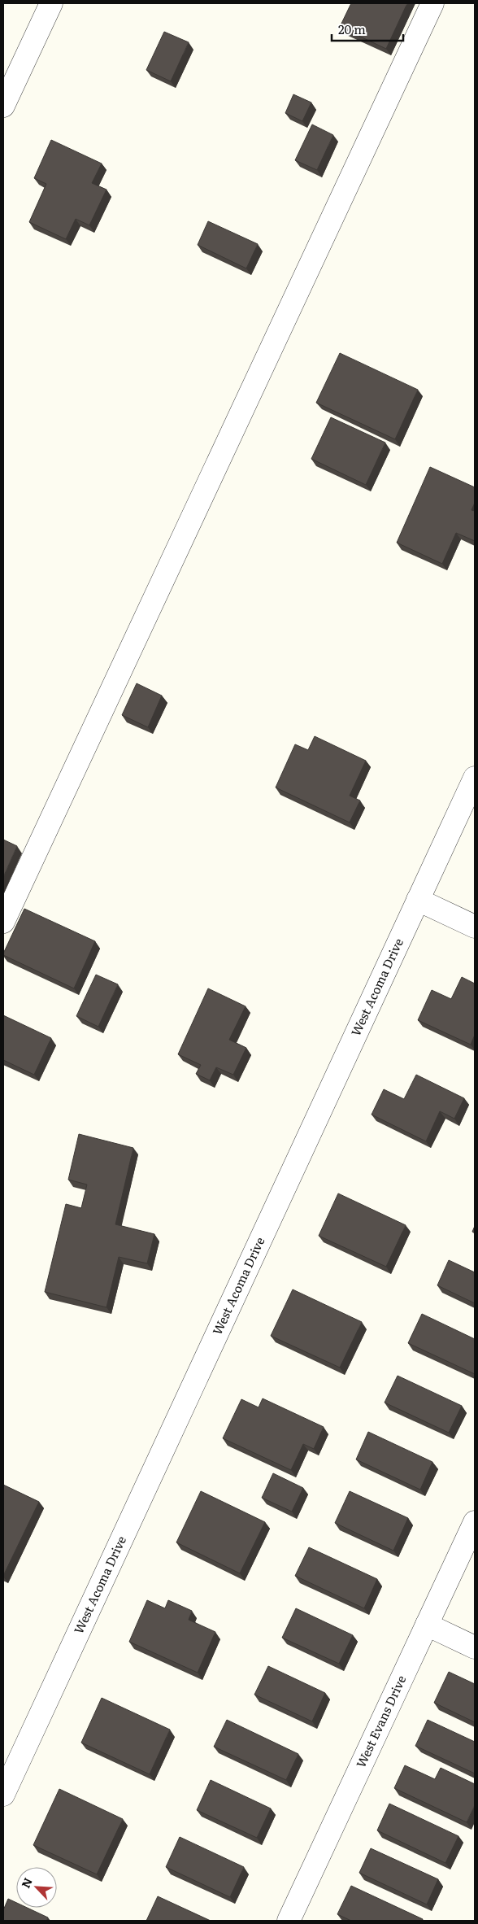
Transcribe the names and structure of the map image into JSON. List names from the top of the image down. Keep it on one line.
{"streets":{"street":["West Acoma Drive","West Evans Drive"]},"scale_bar":"20 m","north":"top left"}
